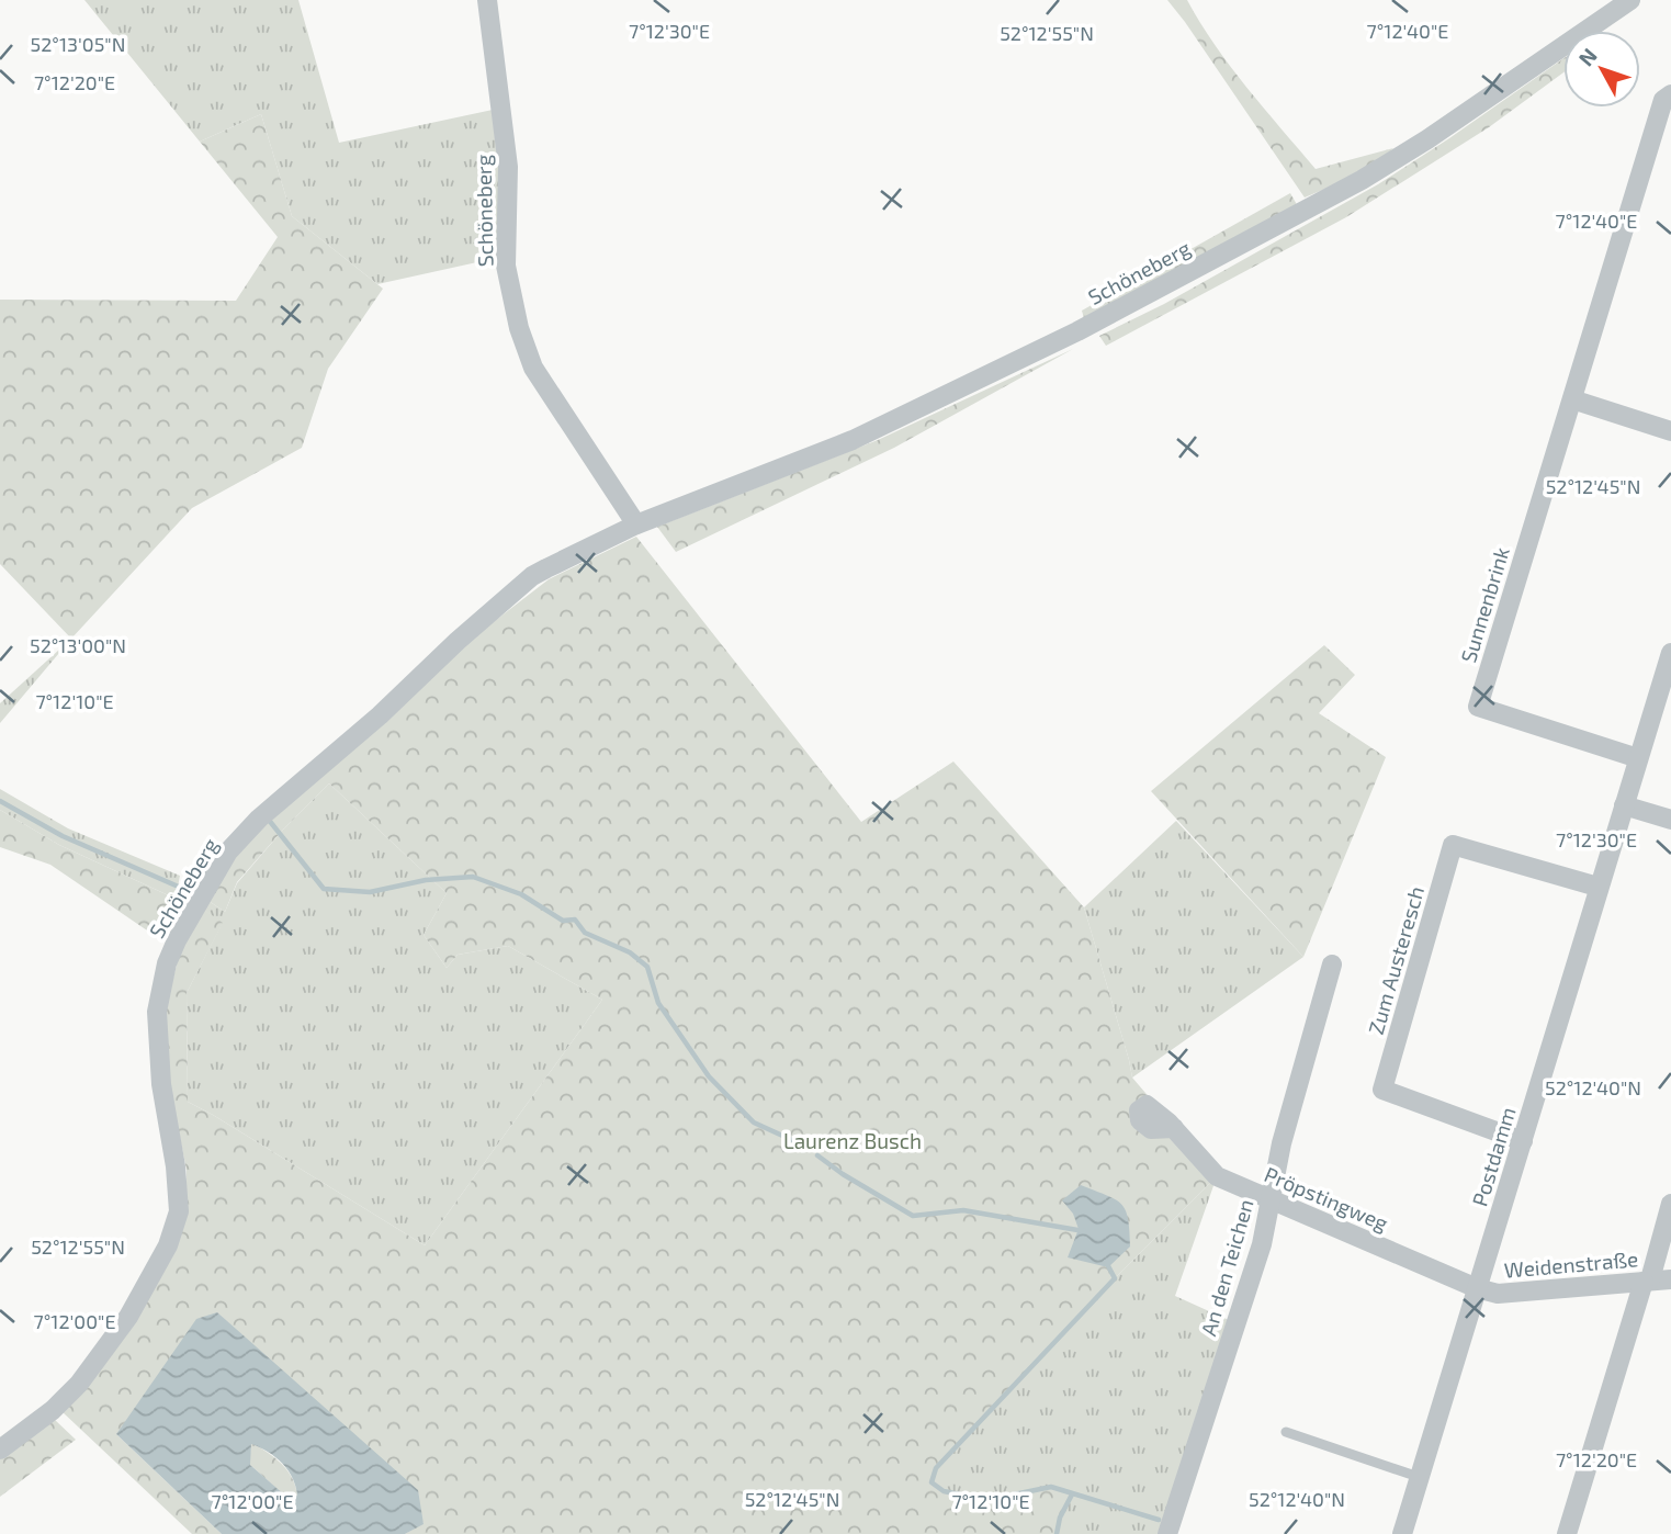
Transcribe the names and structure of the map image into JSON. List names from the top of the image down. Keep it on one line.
{"streets":{"street":["Schöneberg","Sunnenbrink","Zum Austeresch","Postdamm","Pröpstingweg","Weidenstraße","An den Teichen"]},"crossings":[["Sunnenbrink","Postdamm"],["Zum Austeresch","Postdamm"],["Postdamm","Pröpstingweg"],["Postdamm","Weidenstraße"],["Pröpstingweg","Weidenstraße"],["Pröpstingweg","An den Teichen"]],"parks":["Laurenz Busch"],"north":"top left","coordinates":["7°12'40\"E","7°12'30\"E","52°12'55\"N","52°13'05\"N","7°12'20\"E","52°12'45\"N","52°13'00\"N","7°12'10\"E","52°12'40\"N","7°12'00\"E"]}
